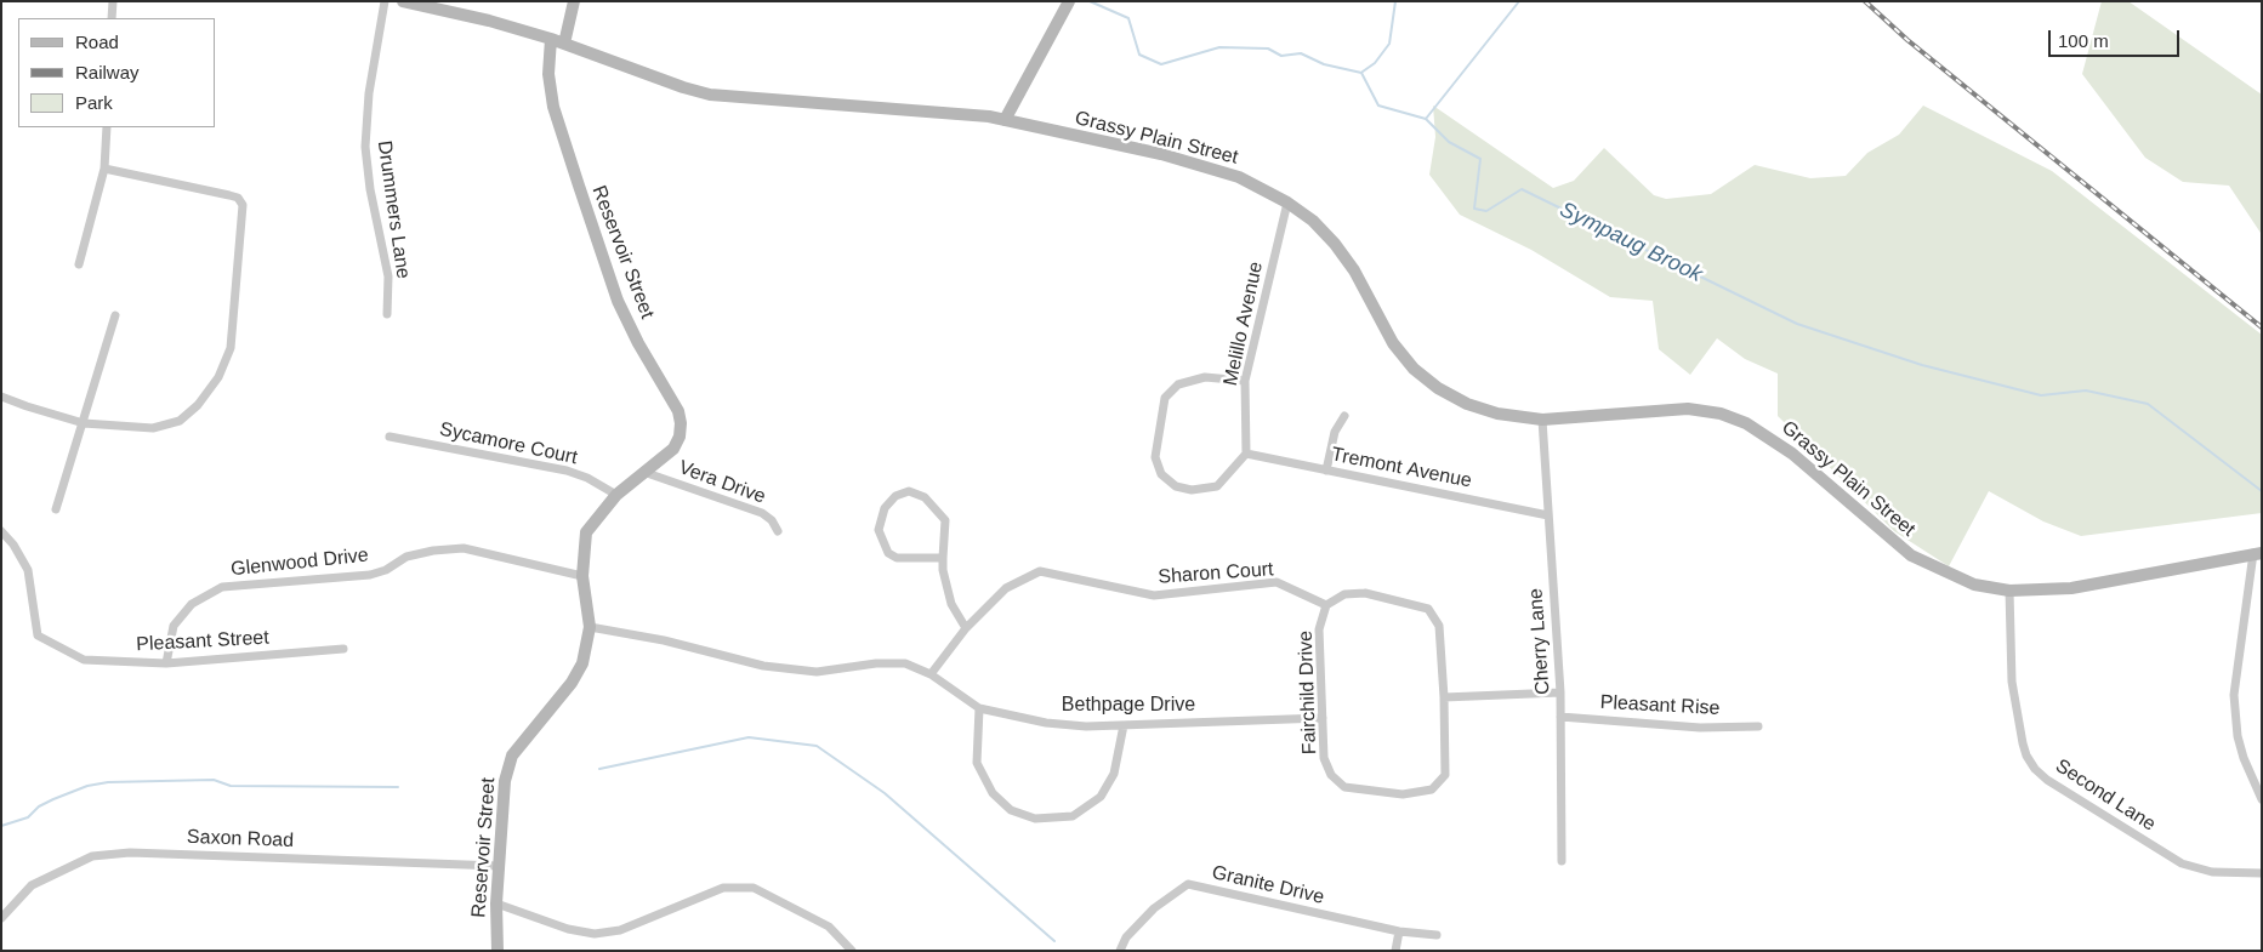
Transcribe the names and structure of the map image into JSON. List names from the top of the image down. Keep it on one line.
{"streets":{"main road":["Grassy Plain Street","Reservoir Street"],"street":["Drummers Lane","Melillo Avenue","Sycamore Court","Tremont Avenue","Vera Drive","Glenwood Drive","Sharon Court","Pleasant Street","Cherry Lane","Fairchild Drive","Bethpage Drive","Pleasant Rise","Second Lane","Saxon Road","Granite Drive"]},"crossings":[["Grassy Plain Street","Reservoir Street"],["Grassy Plain Street","Melillo Avenue"],["Grassy Plain Street","Cherry Lane"],["Grassy Plain Street","Second Lane"],["Reservoir Street","Sycamore Court"],["Reservoir Street","Vera Drive"],["Reservoir Street","Glenwood Drive"],["Reservoir Street","Bethpage Drive"],["Reservoir Street","Saxon Road"],["Melillo Avenue","Tremont Avenue"],["Tremont Avenue","Cherry Lane"],["Glenwood Drive","Pleasant Street"],["Sharon Court","Fairchild Drive"],["Sharon Court","Bethpage Drive"],["Cherry Lane","Pleasant Rise"],["Fairchild Drive","Bethpage Drive"]],"water":["Sympaug Brook"],"legend":["Road","Railway","Park"],"scale_bar":"100 m"}
